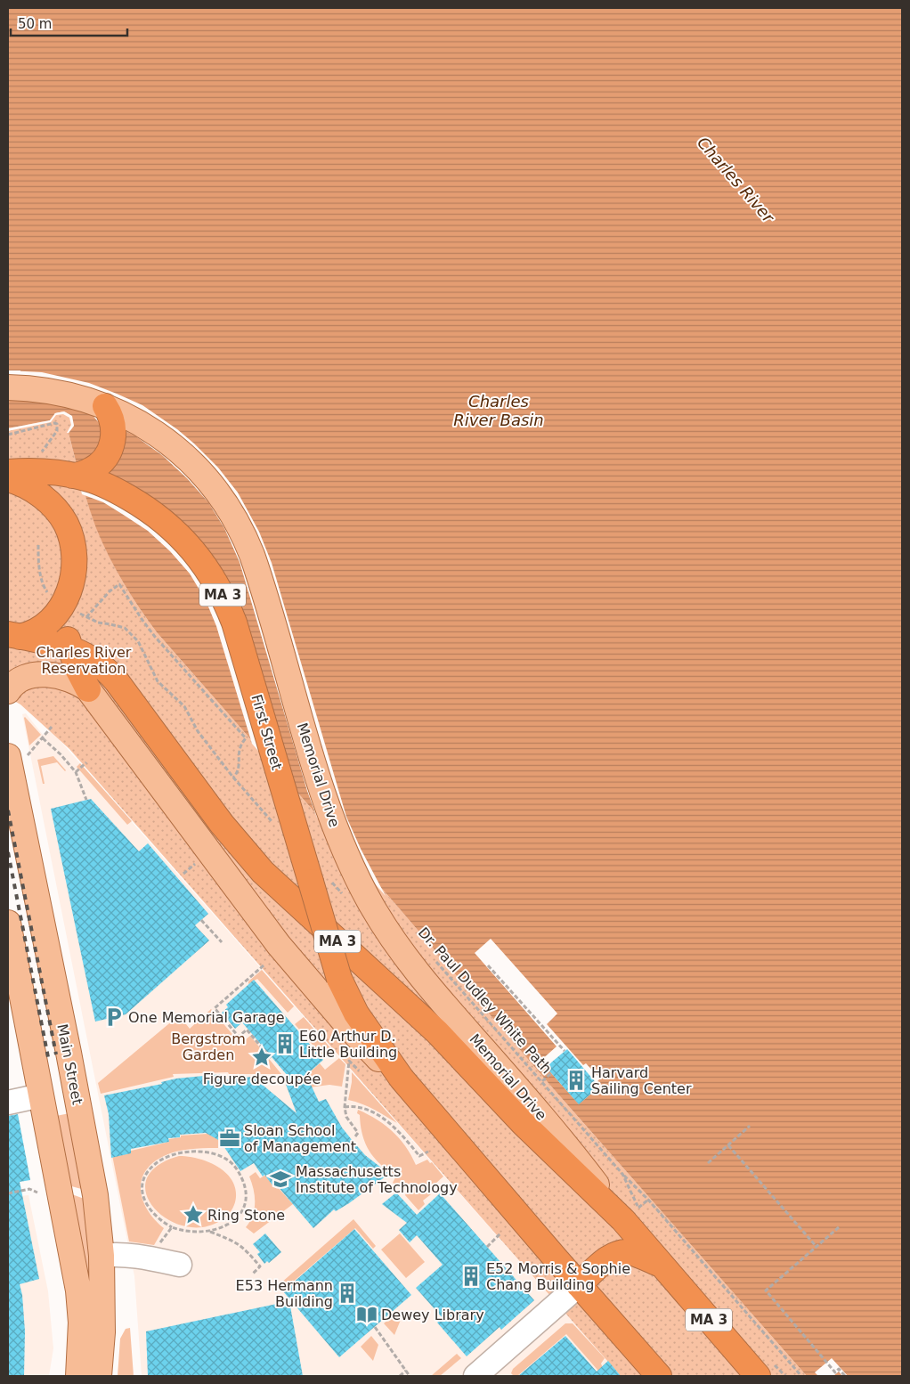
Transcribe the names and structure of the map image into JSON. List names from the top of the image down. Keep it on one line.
{"streets":{"highway":["MA 3","First Street","Memorial Drive"],"main road":["Main Street"],"path":["Dr. Paul Dudley White Path"]},"crossings":[["MA 3","First Street"],["Memorial Drive","Dr. Paul Dudley White Path"]],"water":["Charles River","Charles River Basin"],"parks":["Charles River Reservation","Bergstrom Garden"],"places":{"parking":["One Memorial Garage"],"building":["E60 Arthur D. Little Building","Harvard Sailing Center","E52 Morris & Sophie Chang Building","E53 Hermann Building"],"place":["Figure decoupée","Ring Stone"],"office":["Sloan School of Management"],"school or university":["Massachusetts Institute of Technology"],"library":["Dewey Library"]},"scale_bar":"50 m"}
